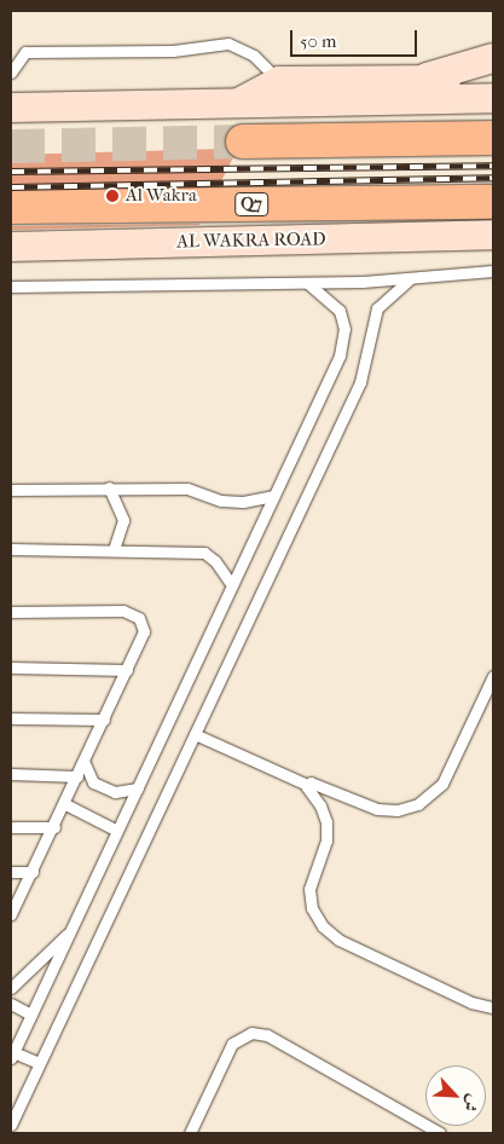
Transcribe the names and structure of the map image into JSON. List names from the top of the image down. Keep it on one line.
{"streets":{"highway":["Q7","AL WAKRA ROAD"]},"places":["Al Wakra"],"scale_bar":"50 m","north":"bottom right"}
